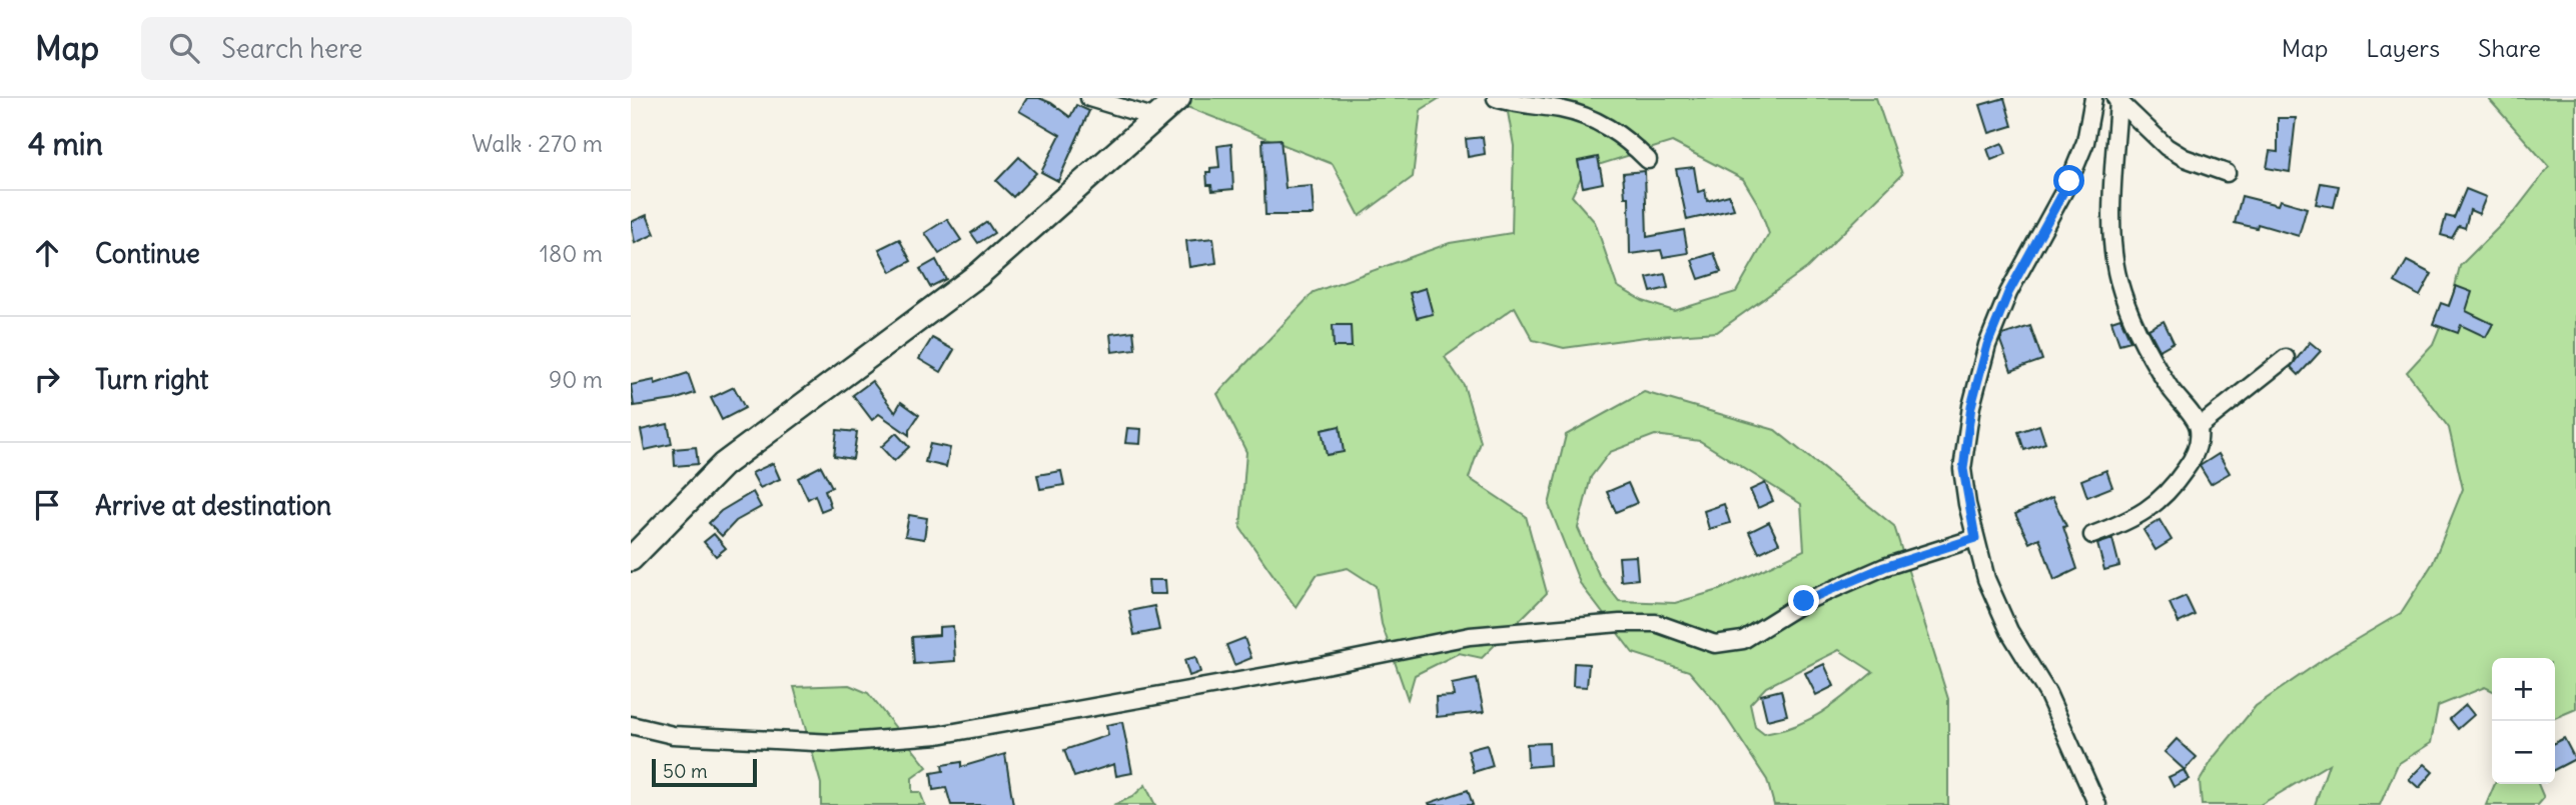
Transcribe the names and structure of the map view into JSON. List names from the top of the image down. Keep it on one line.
{"scale_bar":"50 m","page":{"header":"Map","search":"Search here","nav":["Map","Layers","Share"],"heading":["4 min","Walk · 270 m"],"list":[["Continue","180 m"],["Turn right","90 m"],"Arrive at destination"],"map_buttons":["+","−"],"scale":"50 m"}}
